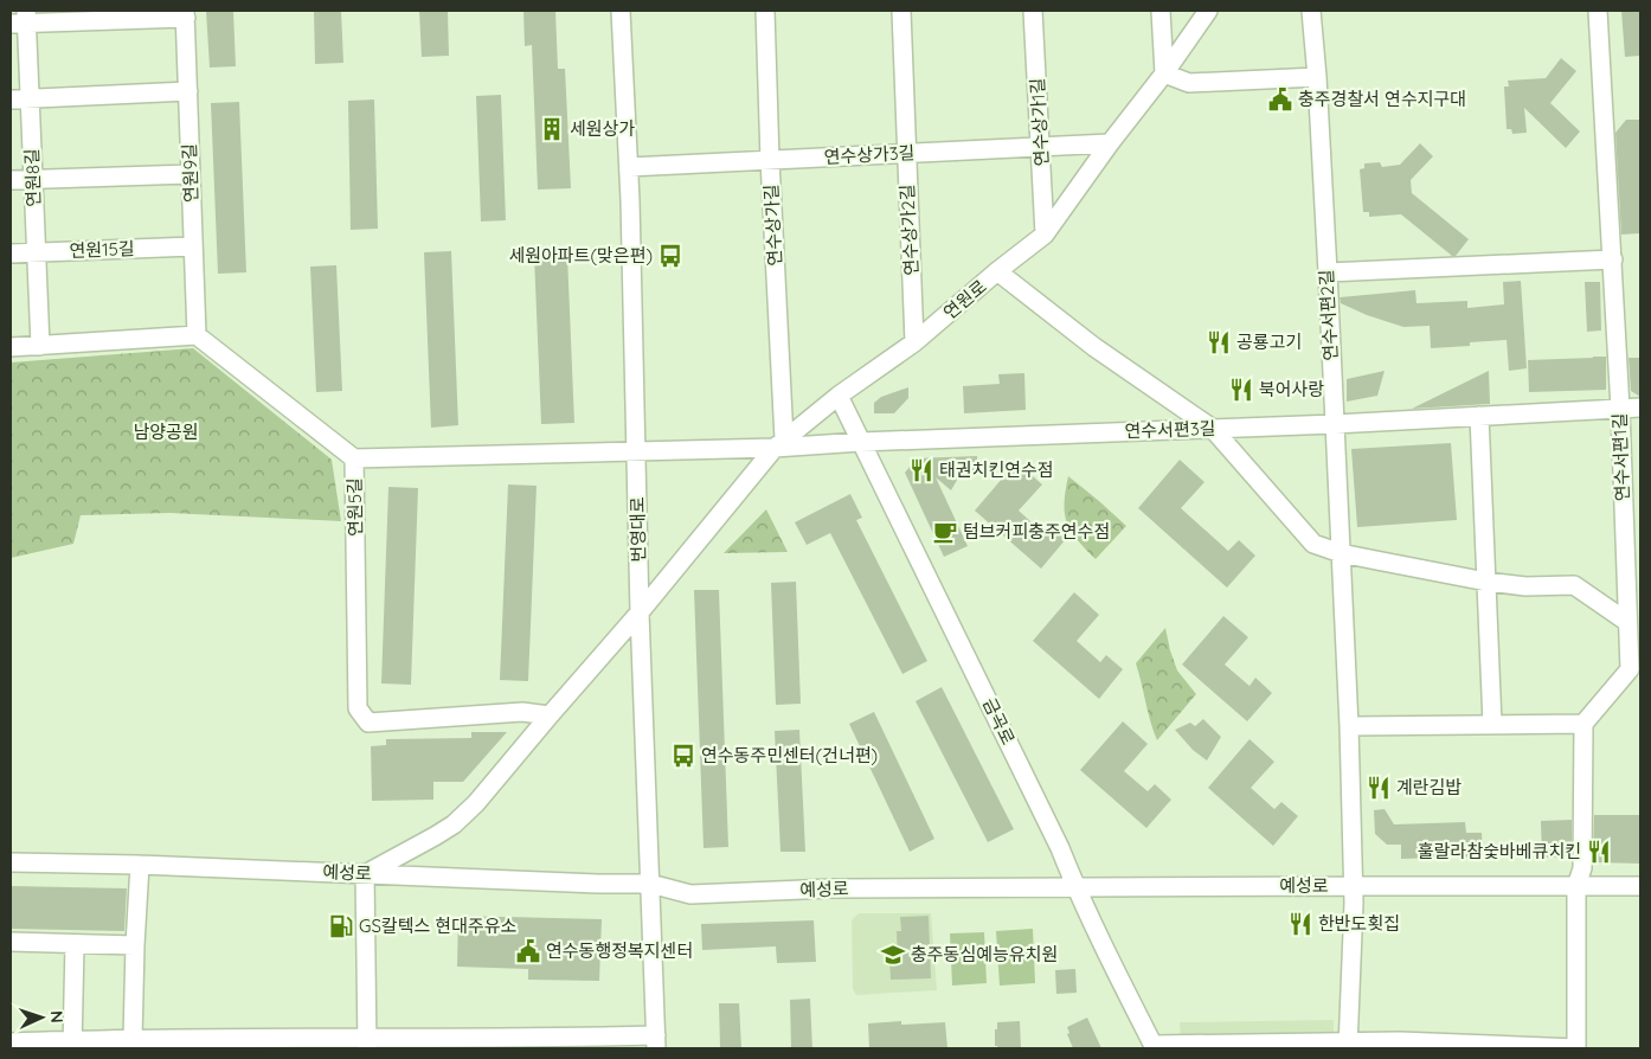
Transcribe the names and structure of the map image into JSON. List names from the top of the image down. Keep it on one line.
{"streets":{"street":["연수상가1길","연수상가3길","연원9길","연원8길","연수상가길","연수상가2길","연원15길","연원로","연수서편2길","연수서편3길","연수서편1길","연원5길","번영대로","금곡로","예성로"]},"crossings":[["연수상가1길","연수상가3길"],["연수상가1길","연원로"],["연수상가3길","연수상가길"],["연수상가3길","연수상가2길"],["연수상가3길","연원로"],["연수상가3길","번영대로"],["연원9길","연원15길"],["연원9길","연원5길"],["연원8길","연원15길"],["연수상가길","연원로"],["연수상가길","연수서편3길"],["연수상가2길","연원로"],["연원로","연수서편3길"],["연원로","번영대로"],["연원로","금곡로"],["연수서편2길","연수서편3길"],["연수서편2길","예성로"],["연수서편3길","연수서편1길"],["연수서편3길","금곡로"],["번영대로","예성로"],["금곡로","예성로"]],"parks":["남양공원"],"places":{"public building":["충주경찰서 연수지구대","연수동행정복지센터"],"building":["세원상가"],"bus stop":["세원아파트(맞은편)","연수동주민센터(건너편)"],"restaurant":["공룡고기","북어사랑","태권치킨연수점","계란김밥","훌랄라참숯바베큐치킨","한반도횟집"],"cafe":["텀브커피충주연수점"],"fuel station":["GS칼텍스 현대주유소"],"school or university":["충주동심예능유치원"]},"north":"right"}
